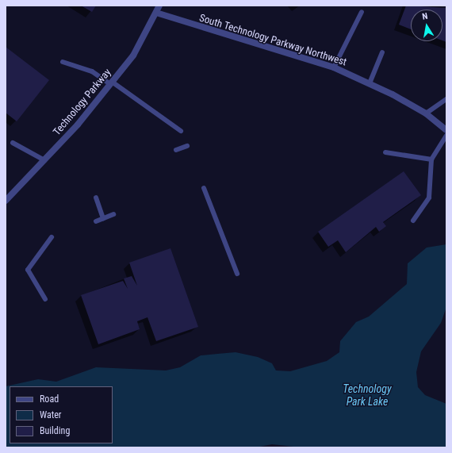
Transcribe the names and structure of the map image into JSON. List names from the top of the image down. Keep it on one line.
{"streets":{"street":["South Technology Parkway Northwest","Technology Parkway"]},"crossings":[["South Technology Parkway Northwest","Technology Parkway"]],"water":["Technology Park Lake"],"legend":["Road","Water","Building"],"north":"top"}
